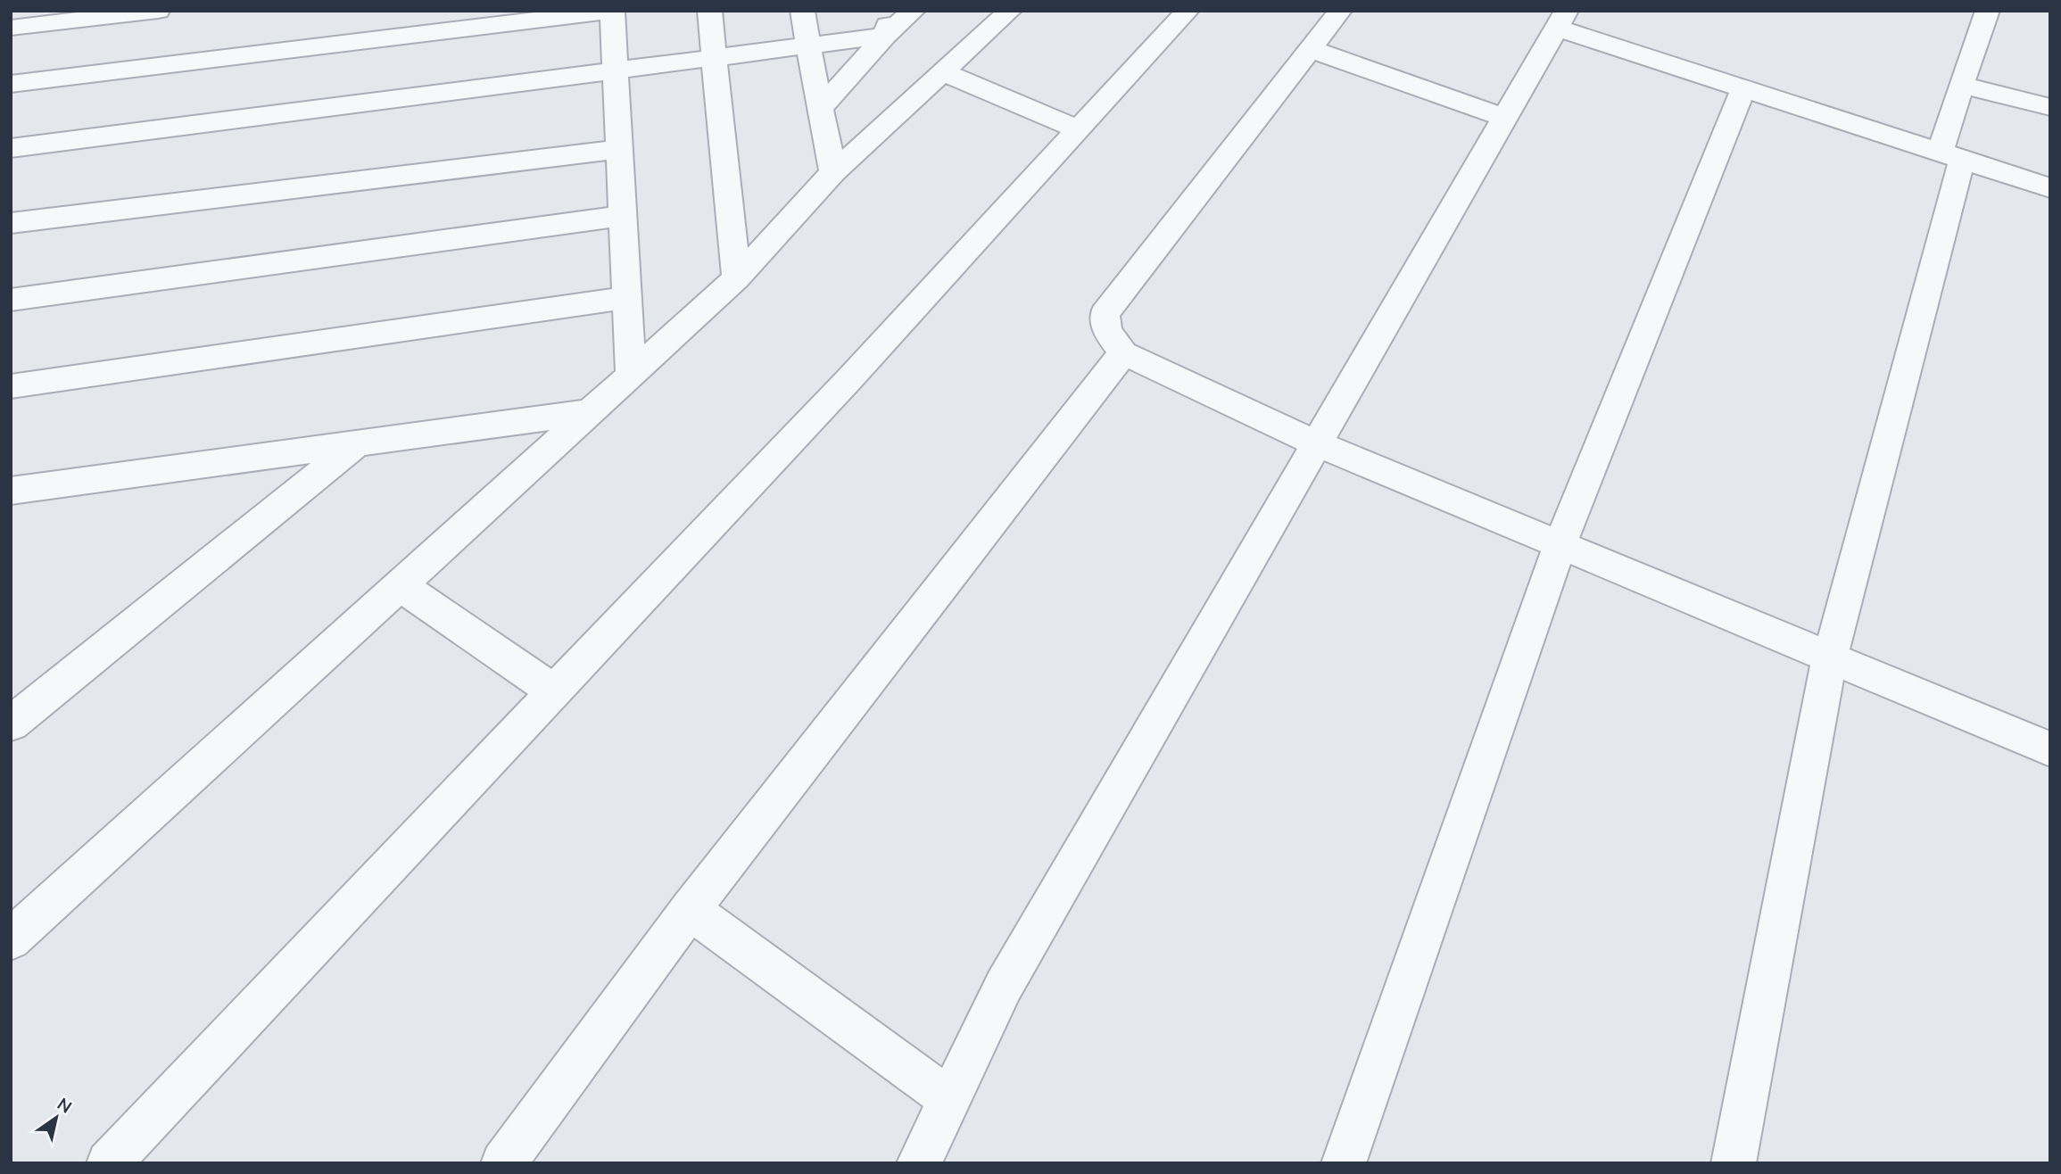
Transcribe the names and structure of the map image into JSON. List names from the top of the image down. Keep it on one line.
{"north":"top right"}
